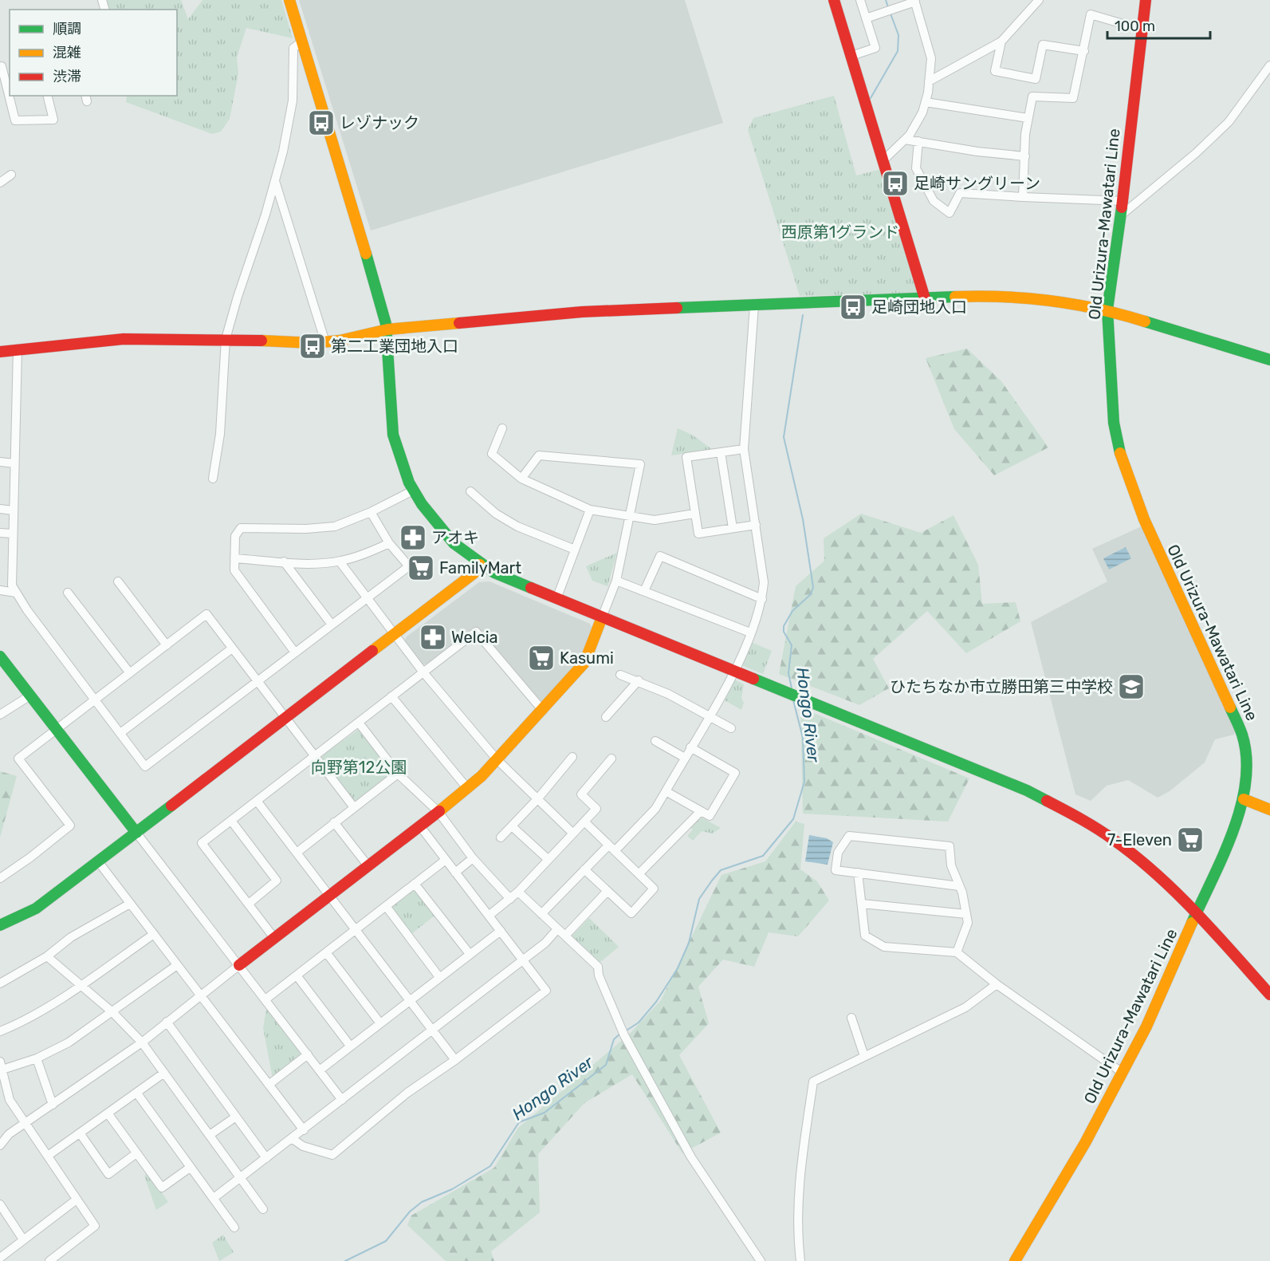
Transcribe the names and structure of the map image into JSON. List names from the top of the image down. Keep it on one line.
{"streets":{"street":["Old Urizura-Mawatari Line"]},"water":["Hongo River"],"parks":["西原第1グランド","向野第12公園"],"places":{"bus stop":["レゾナック","足崎サングリーン","足崎団地入口","第二工業団地入口"],"pharmacy":["アオキ","Welcia"],"supermarket":["FamilyMart","Kasumi","7-Eleven"],"school or university":["ひたちなか市立勝田第三中学校"]},"legend":["順調","混雑","渋滞"],"scale_bar":"100 m"}
